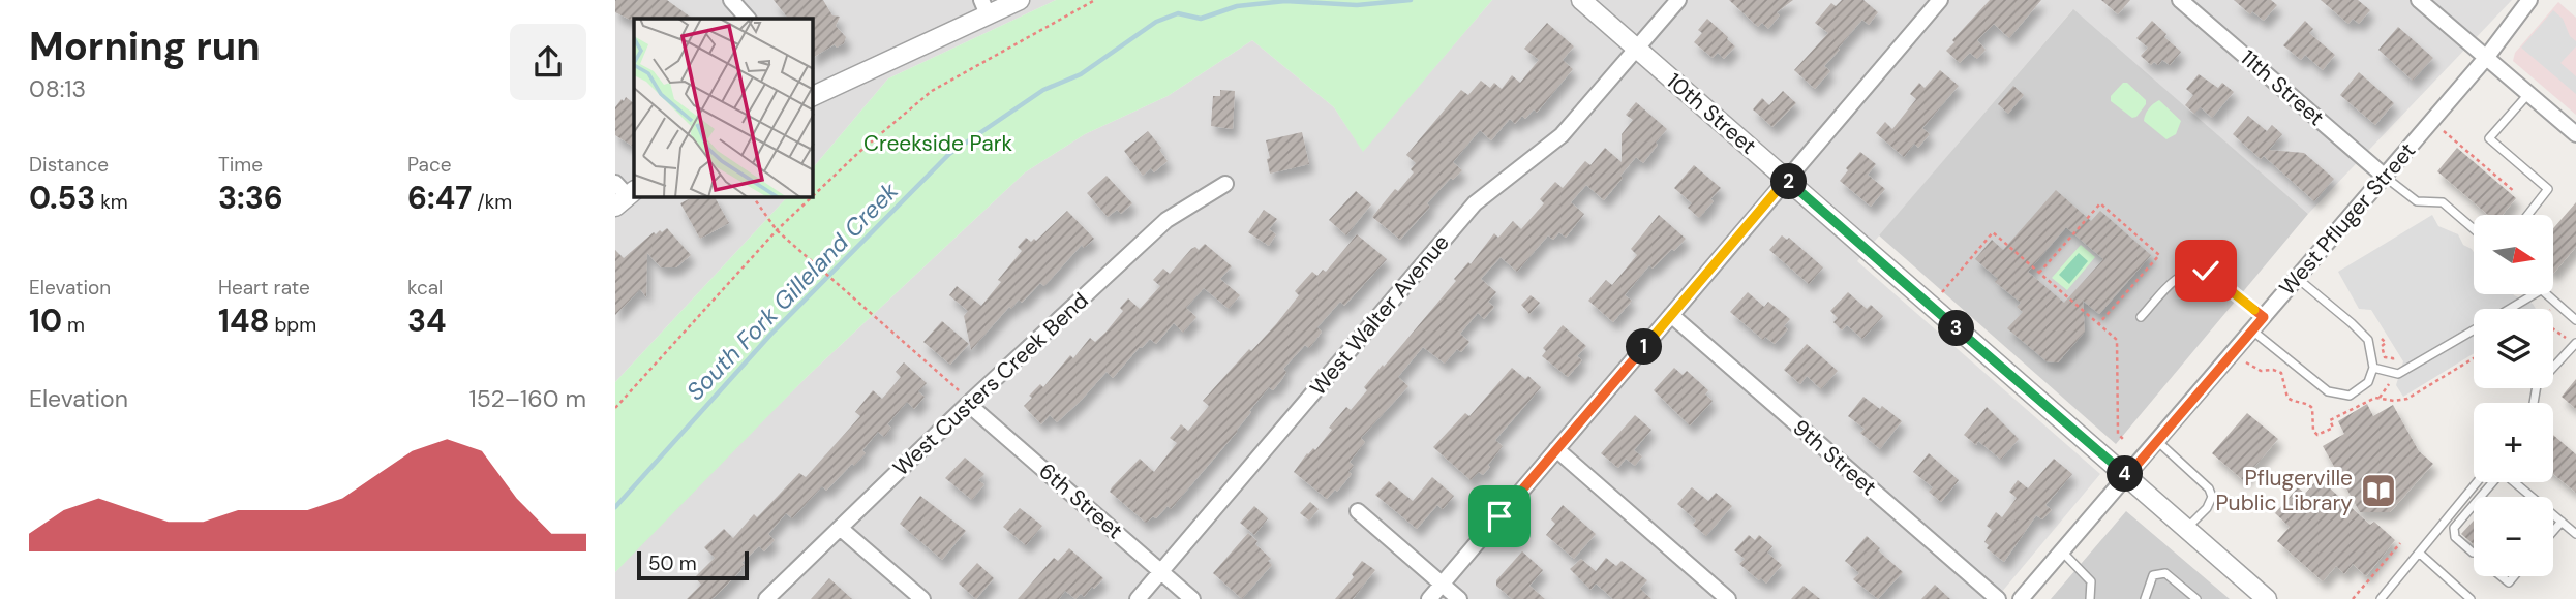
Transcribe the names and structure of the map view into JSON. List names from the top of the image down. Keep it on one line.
{"streets":{"street":["11th Street","10th Street","West Pfluger Street","West Walter Avenue","West Custers Creek Bend","9th Street","6th Street"]},"crossings":[["11th Street","West Pfluger Street"],["10th Street","West Pfluger Street"],["10th Street","West Walter Avenue"],["West Walter Avenue","6th Street"],["West Custers Creek Bend","6th Street"]],"water":["South Fork Gilleland Creek"],"parks":["Creekside Park"],"places":{"library":["Pflugerville Public Library"]},"scale_bar":"50 m","north":"right","page":{"heading":["Morning run","08:13"],"stats":[["Distance","0.53 km"],["Time","3:36"],["Pace","6:47 /km"],["Elevation","10 m"],["Heart rate","148 bpm"],["kcal","34"]],"pins":["2","3","1","4"],"map_buttons":["+","−"],"chart":["Elevation","152–160 m"],"scale":"50 m"}}
